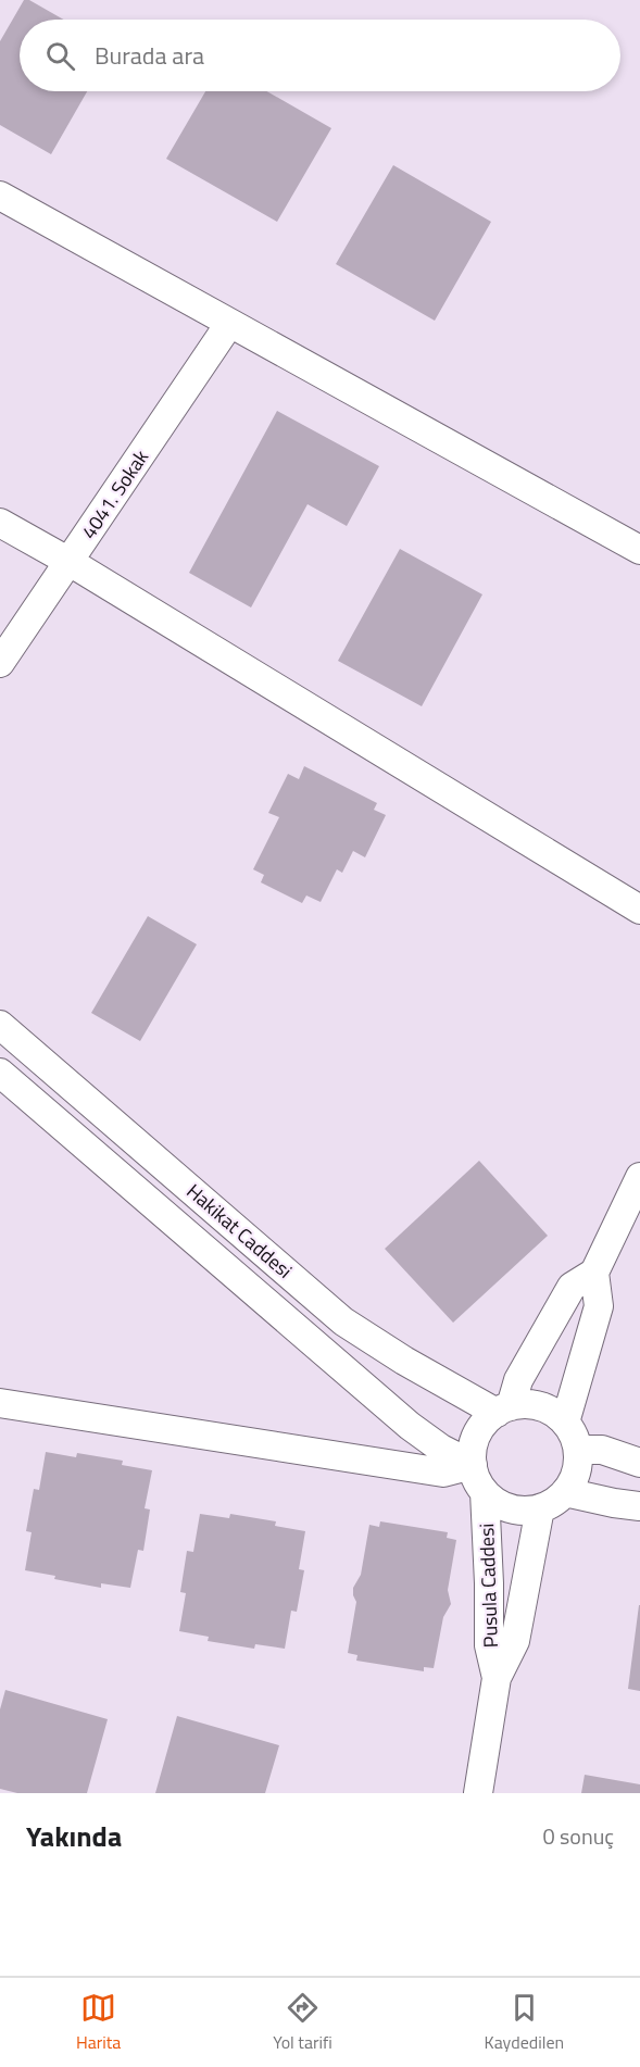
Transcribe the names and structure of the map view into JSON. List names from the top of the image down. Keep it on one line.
{"streets":{"street":["4041. Sokak","Hakikat Caddesi","Pusula Caddesi"]},"crossings":[["Hakikat Caddesi","Pusula Caddesi"]],"page":{"search":"Burada ara","heading":["Yakında","0 sonuç"],"nav":["Harita","Yol tarifi","Kaydedilen"]}}
